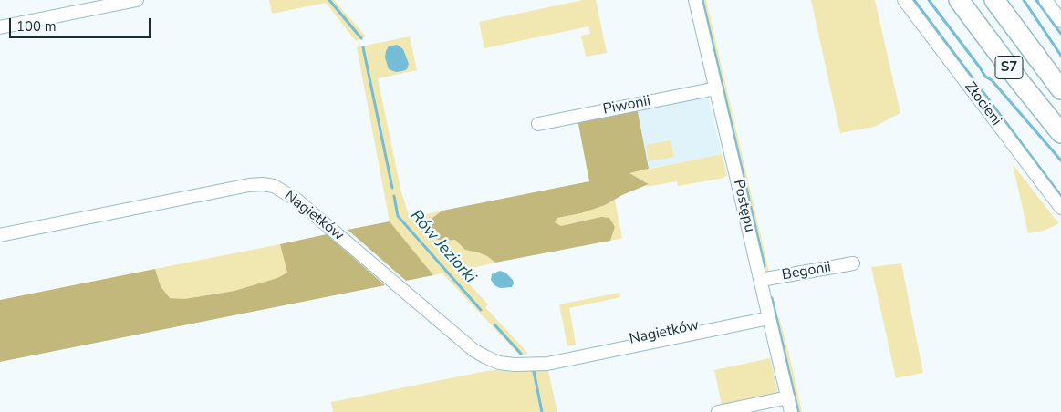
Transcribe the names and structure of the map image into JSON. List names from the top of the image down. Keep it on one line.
{"streets":{"highway":["S7"],"street":["Złocieni","Piwonii","Postępu","Nagietków","Begonii"]},"crossings":[["Piwonii","Postępu"],["Postępu","Nagietków"],["Postępu","Begonii"]],"water":["Rów Jeziorki"],"scale_bar":"100 m"}
